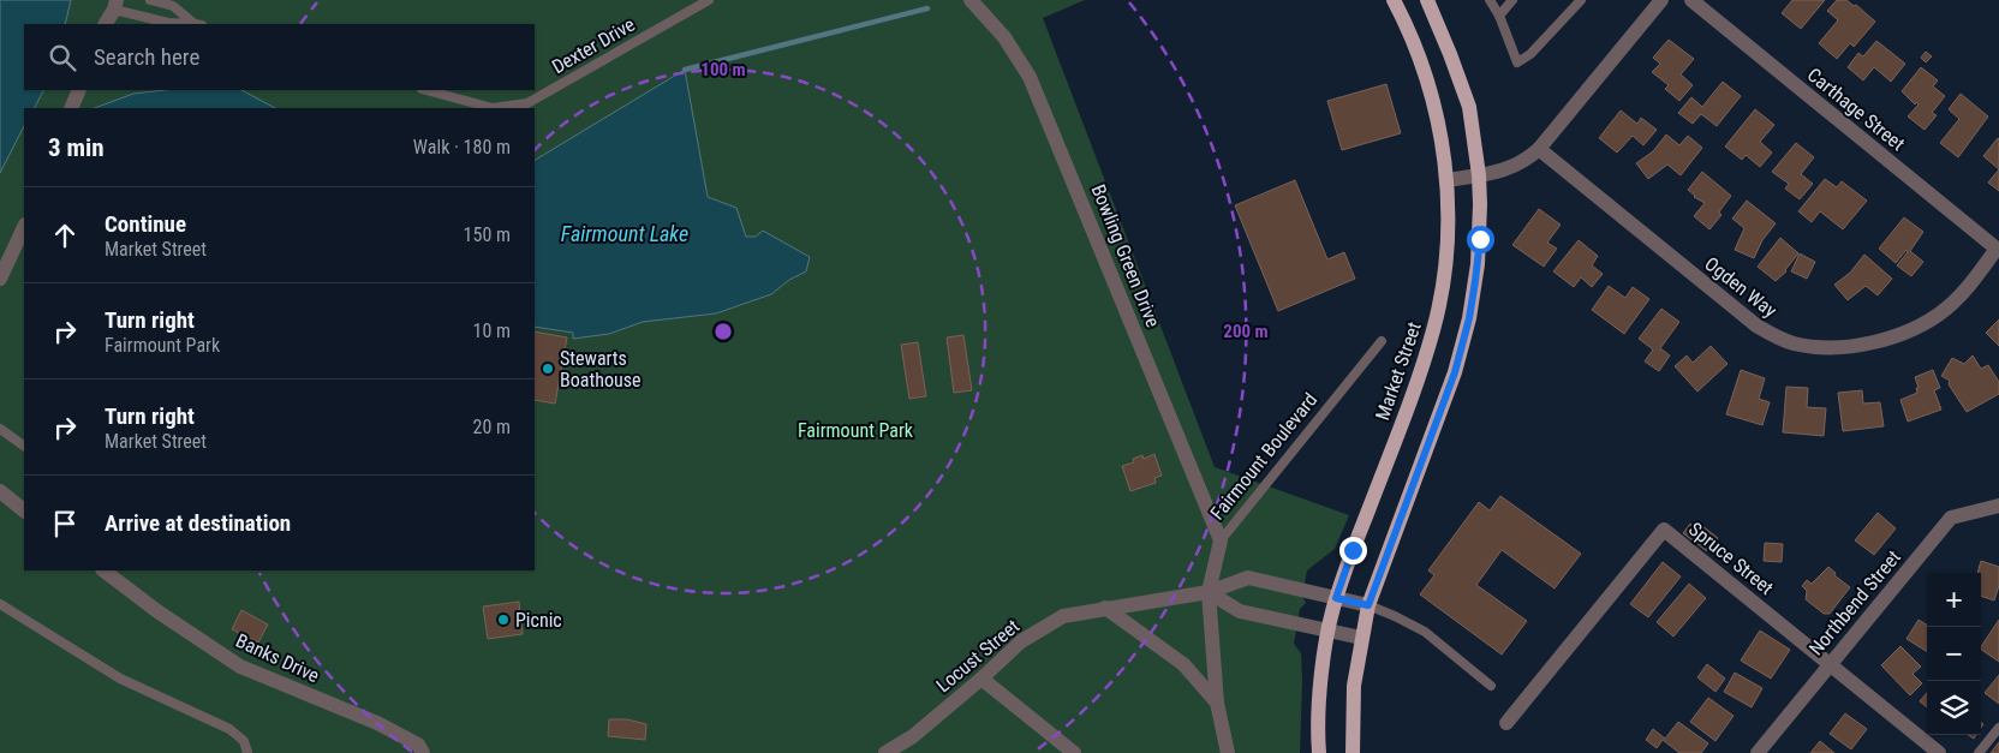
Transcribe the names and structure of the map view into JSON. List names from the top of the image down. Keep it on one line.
{"streets":{"main road":["Market Street"],"street":["Carthage Street","Bowling Green Drive","Ogden Way","Fairmount Boulevard","Spruce Street","Northbend Street","Locust Street","Banks Drive"],"lane":["Dexter Drive"]},"crossings":[["Carthage Street","Ogden Way"],["Bowling Green Drive","Fairmount Boulevard"],["Fairmount Boulevard","Locust Street"],["Spruce Street","Northbend Street"]],"water":["Fairmount Lake"],"parks":["Fairmount Park"],"places":["Stewarts Boathouse","Picnic"],"page":{"search":"Search here","heading":["3 min","Walk · 180 m"],"list":[["Continue","Market Street","150 m"],["Turn right","Fairmount Park","10 m"],["Turn right","Market Street","20 m"],"Arrive at destination"],"map_buttons":["+","−"]},"rings":["100 m","200 m"]}
